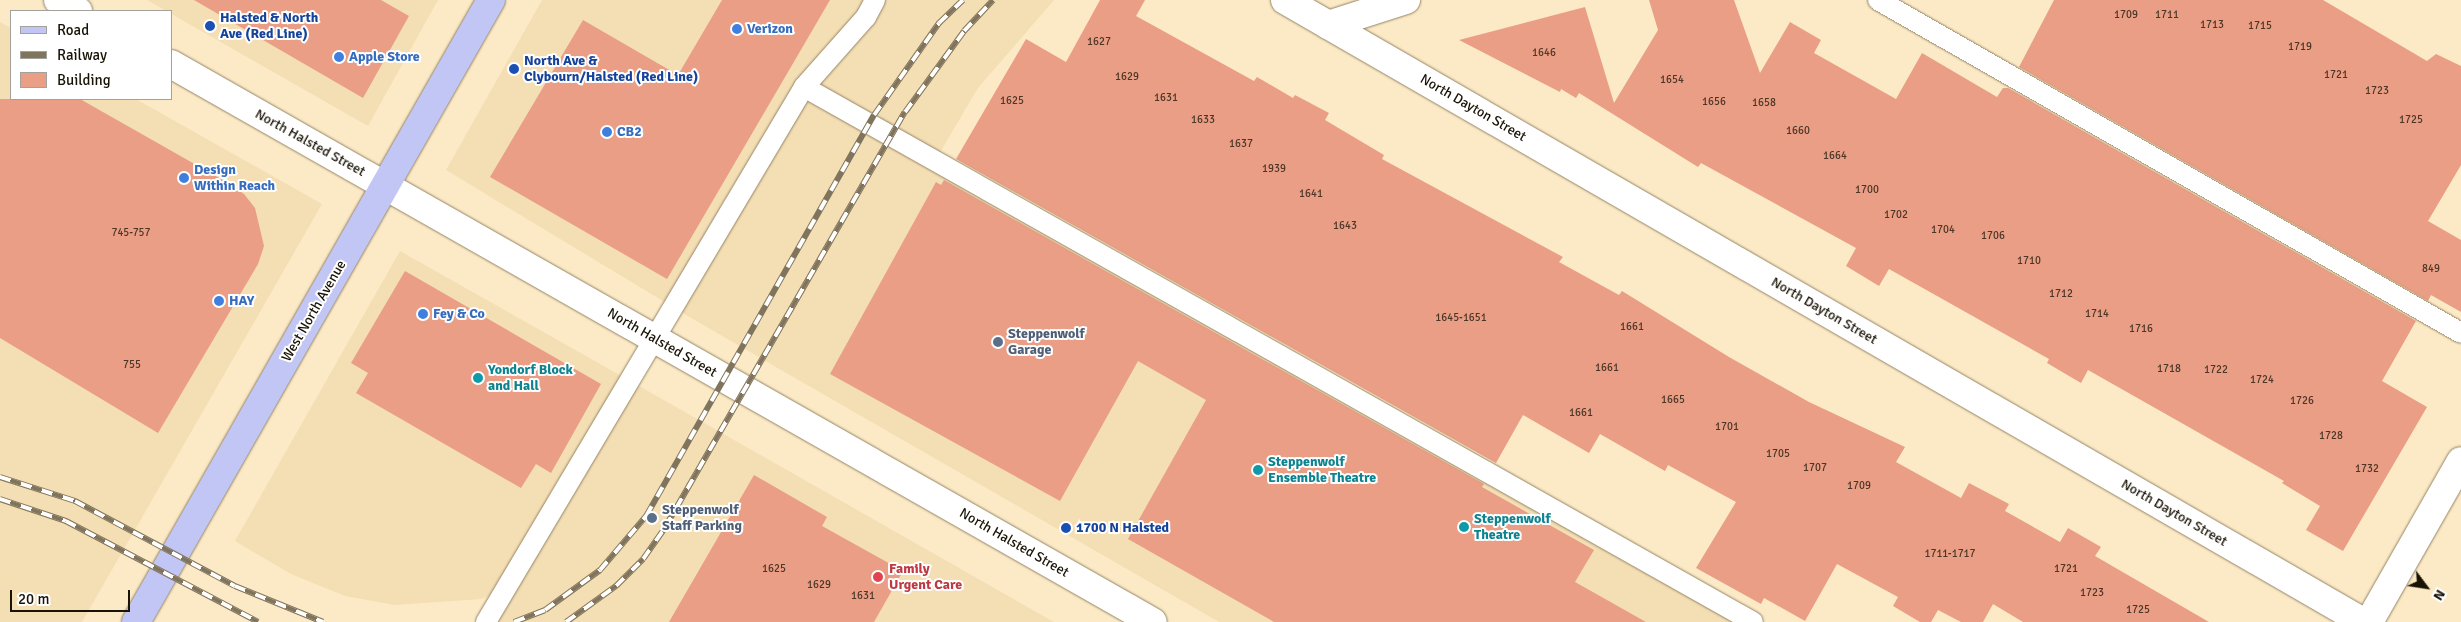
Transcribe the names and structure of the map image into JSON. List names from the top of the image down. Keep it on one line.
{"streets":{"main road":["West North Avenue"],"street":["North Dayton Street","North Halsted Street"]},"crossings":[["North Halsted Street","West North Avenue"]],"places":["Halsted & North Ave (Red Line)","Verizon","Apple Store","North Ave & Clybourn/Halsted (Red Line)","CB2","Design Within Reach","HAY","Fey & Co","Steppenwolf Garage","Yondorf Block and Hall","Steppenwolf Ensemble Theatre","Steppenwolf Staff Parking","Steppenwolf Theatre","1700 N Halsted","Family Urgent Care"],"house_numbers":["1709","1711","1713","1715","1627","1719","1646","1721","1629","1654","1723","1631","1625","1656","1658","1633","1725","1660","1637","1664","1939","1700","1641","1702","1643","1704","745-757","1706","1710","849","1712","1714","1645-1651","1661","1716","755","1661","1718","1722","1724","1665","1726","1661","1701","1728","1705","1707","1732","1709","1711-1717","1625","1721","1629","1723","1631","1725"],"legend":["Road","Railway","Building"],"scale_bar":"20 m","north":"bottom right"}
